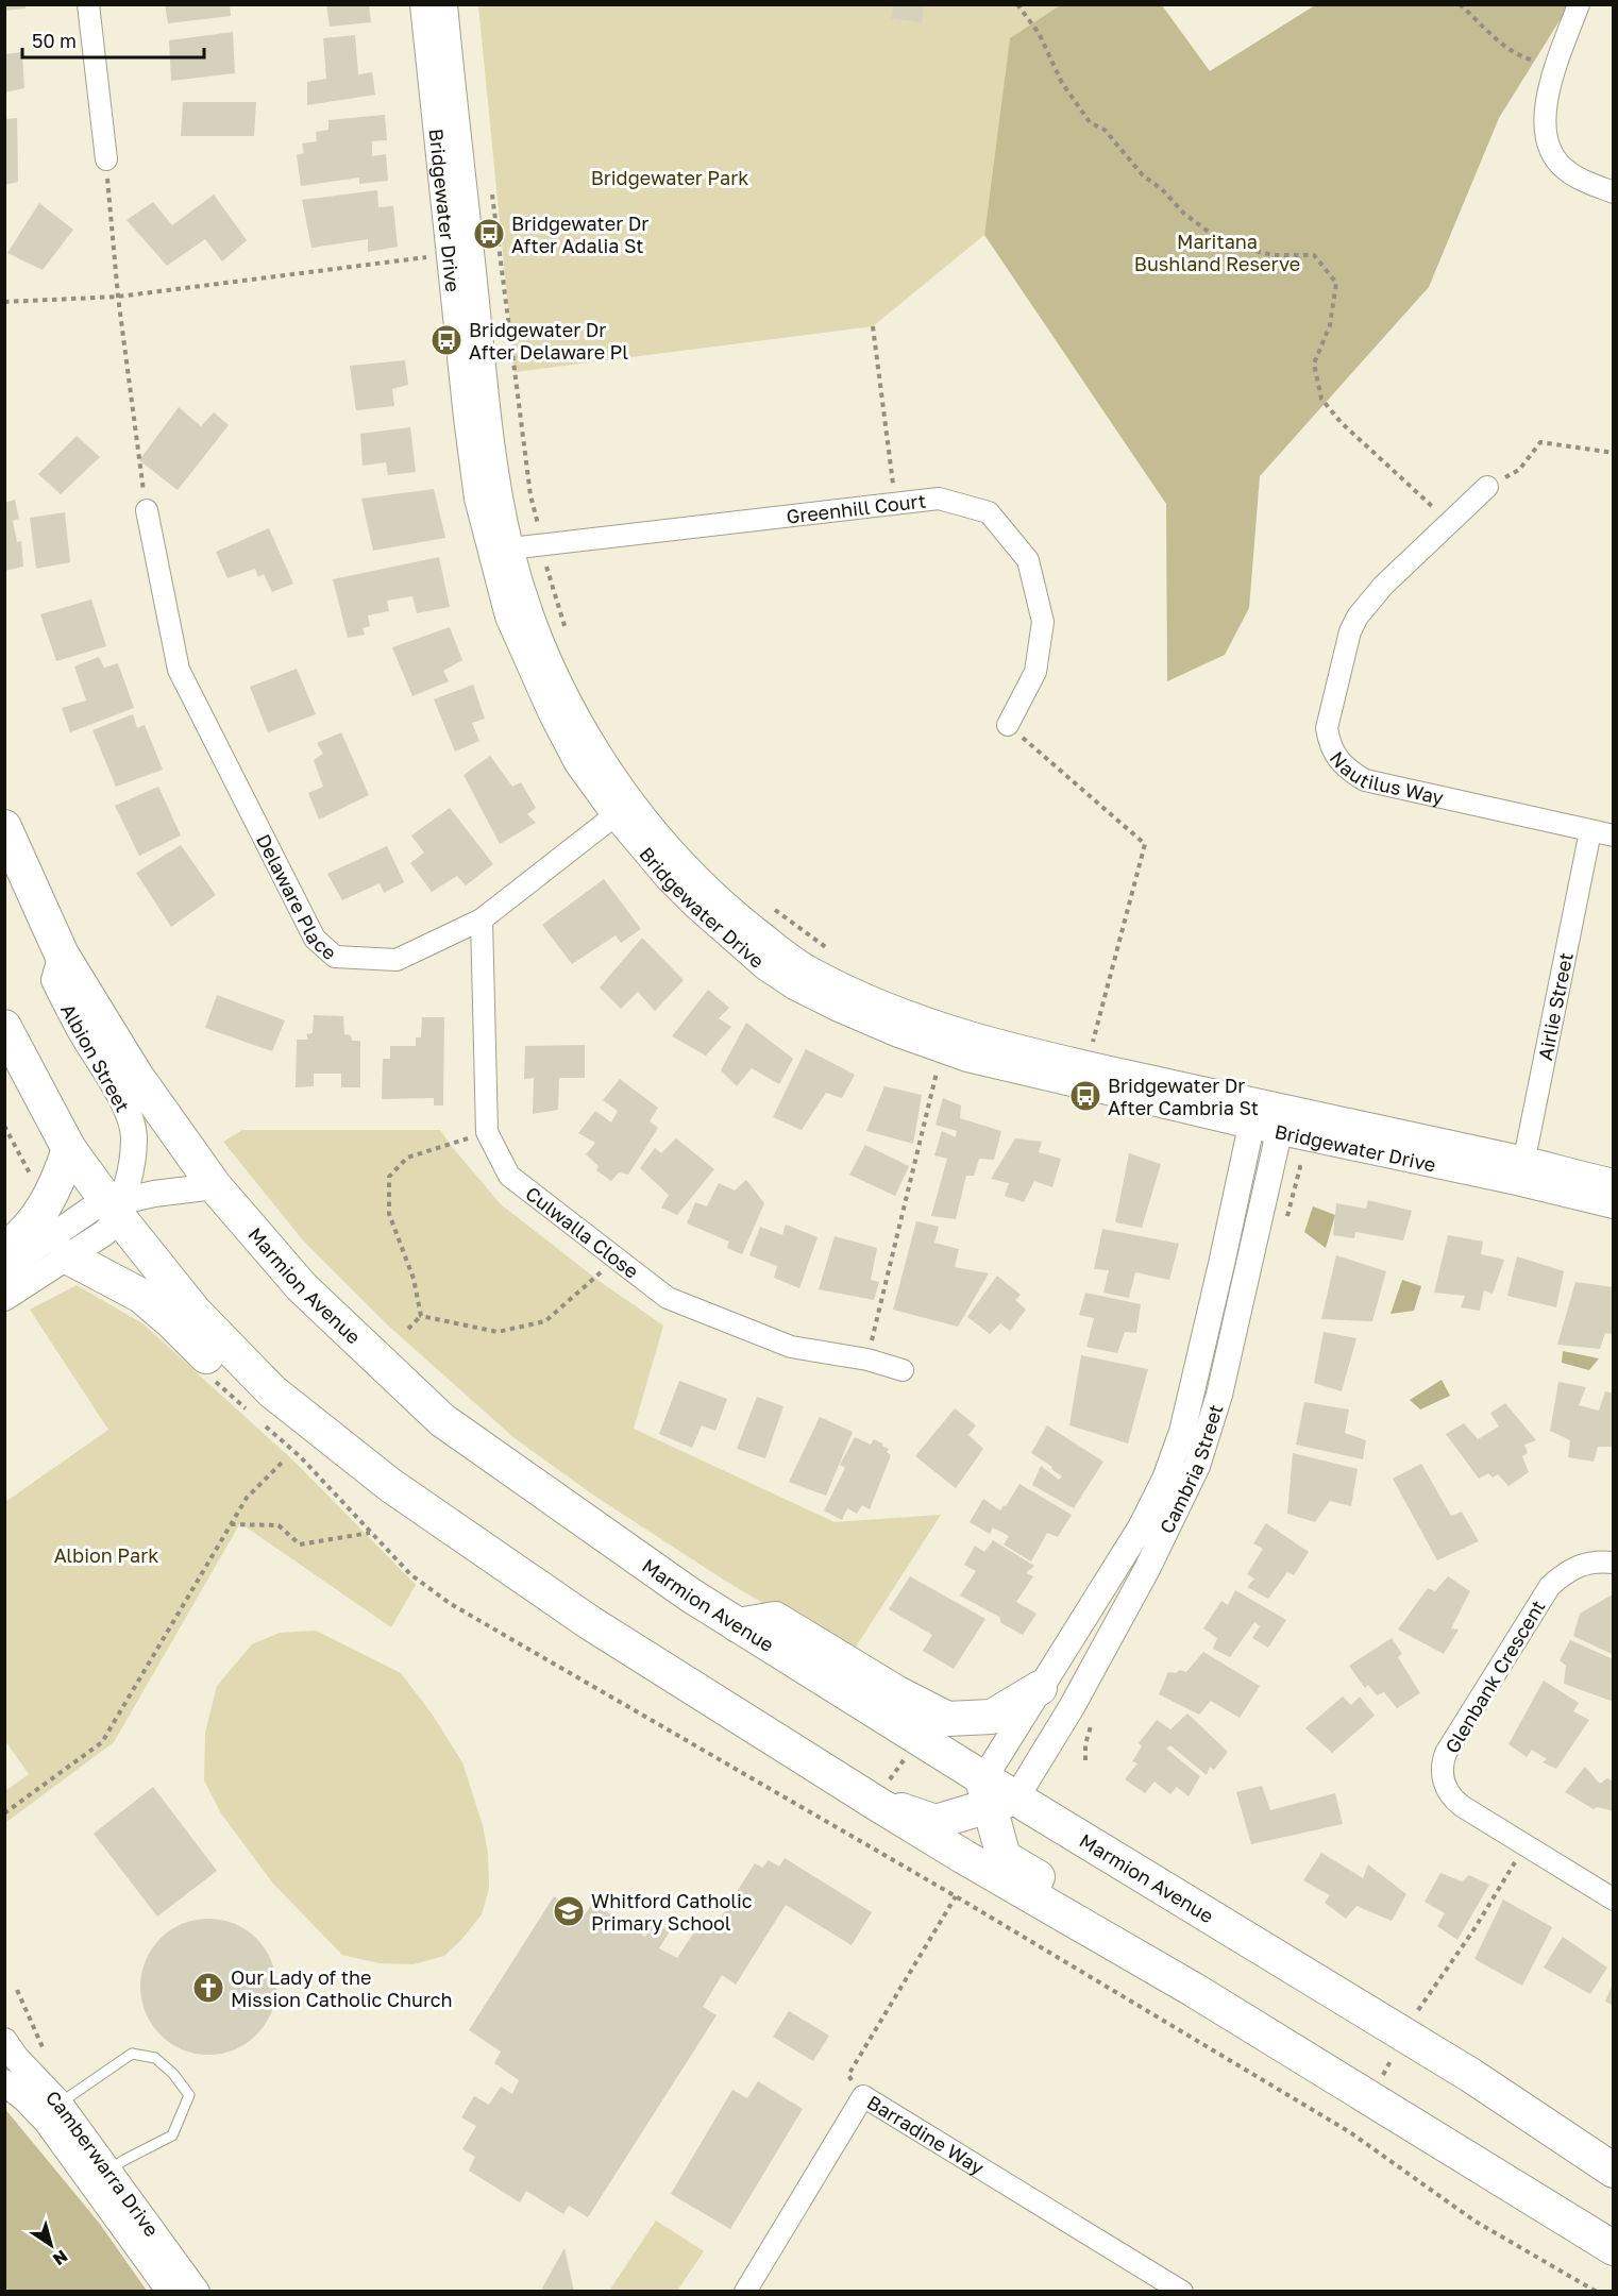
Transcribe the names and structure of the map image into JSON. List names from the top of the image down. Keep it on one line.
{"streets":{"highway":["Marmion Avenue"],"street":["Bridgewater Drive","Greenhill Court","Nautilus Way","Delaware Place","Airlie Street","Albion Street","Culwalla Close","Cambria Street","Glenbank Crescent","Barradine Way","Camberwarra Drive"]},"crossings":[["Bridgewater Drive","Greenhill Court"],["Bridgewater Drive","Delaware Place"],["Bridgewater Drive","Airlie Street"],["Bridgewater Drive","Cambria Street"],["Nautilus Way","Airlie Street"],["Delaware Place","Culwalla Close"],["Albion Street","Marmion Avenue"],["Marmion Avenue","Cambria Street"]],"parks":["Bridgewater Park","Maritana Bushland Reserve","Albion Park"],"places":{"bus stop":["Bridgewater Dr After Adalia St","Bridgewater Dr After Delaware Pl","Bridgewater Dr After Cambria St"],"school or university":["Whitford Catholic Primary School"],"church":["Our Lady of the Mission Catholic Church"]},"scale_bar":"50 m","north":"bottom right"}
